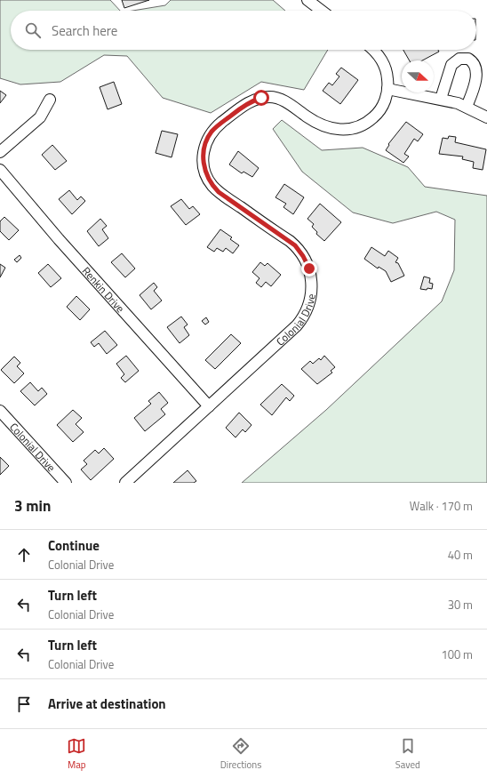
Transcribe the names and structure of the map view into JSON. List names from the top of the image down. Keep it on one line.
{"streets":{"street":["Renkin Drive","Colonial Drive"]},"crossings":[["Renkin Drive","Colonial Drive"]],"north":"right","page":{"search":"Search here","heading":["3 min","Walk · 170 m"],"list":[["Continue","Colonial Drive","40 m"],["Turn left","Colonial Drive","30 m"],["Turn left","Colonial Drive","100 m"],"Arrive at destination"],"nav":["Map","Directions","Saved"]}}
